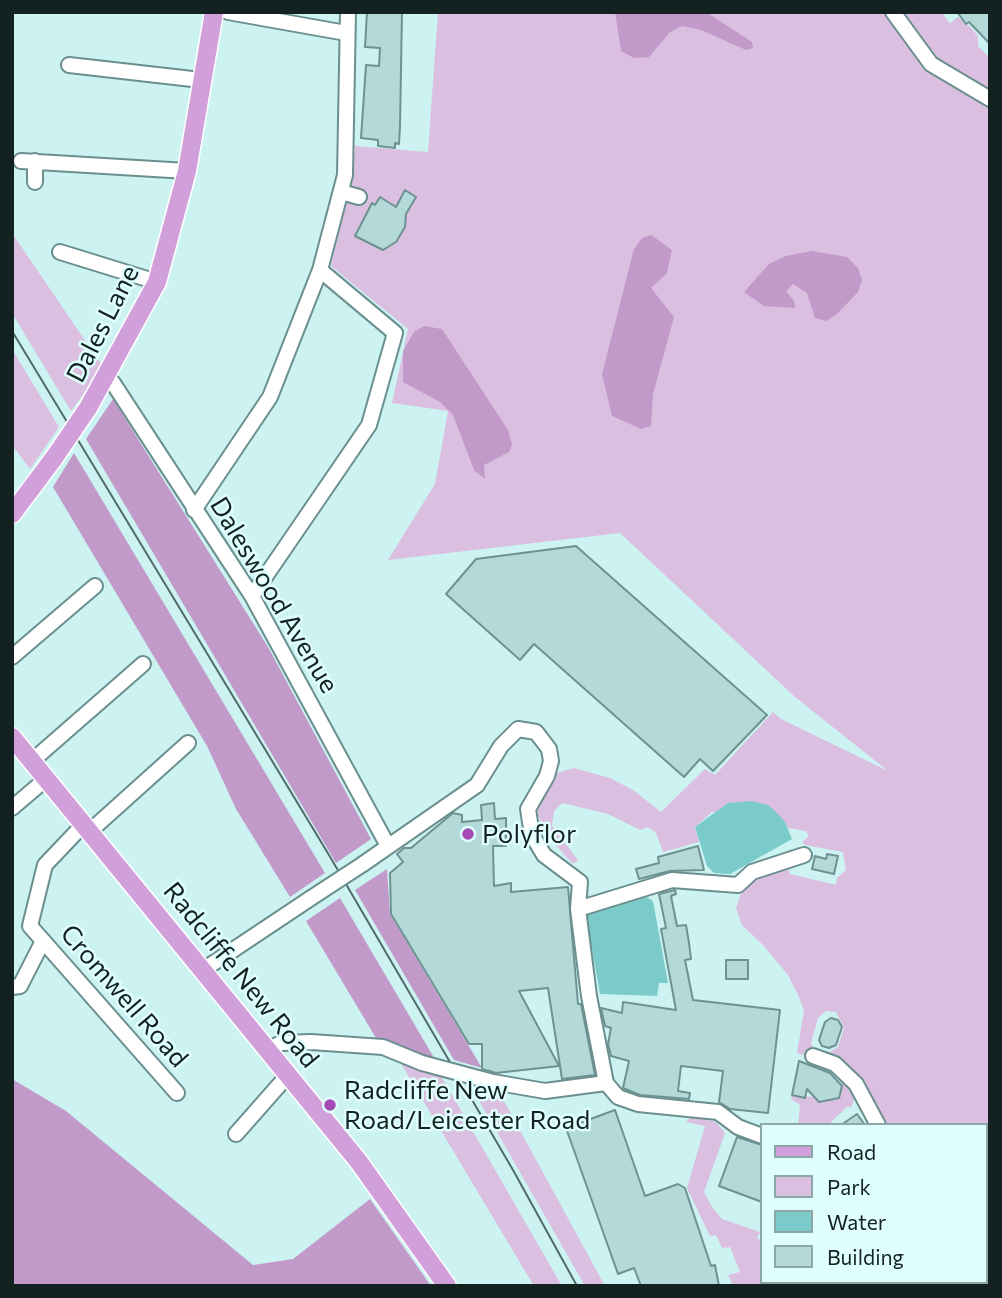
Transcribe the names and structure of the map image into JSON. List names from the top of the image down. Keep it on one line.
{"streets":{"main road":["Dales Lane","Radcliffe New Road"],"street":["Daleswood Avenue","Cromwell Road"]},"crossings":[["Dales Lane","Daleswood Avenue"],["Radcliffe New Road","Cromwell Road"]],"places":["Polyflor","Radcliffe New Road/Leicester Road"],"legend":["Road","Park","Water","Building"]}
